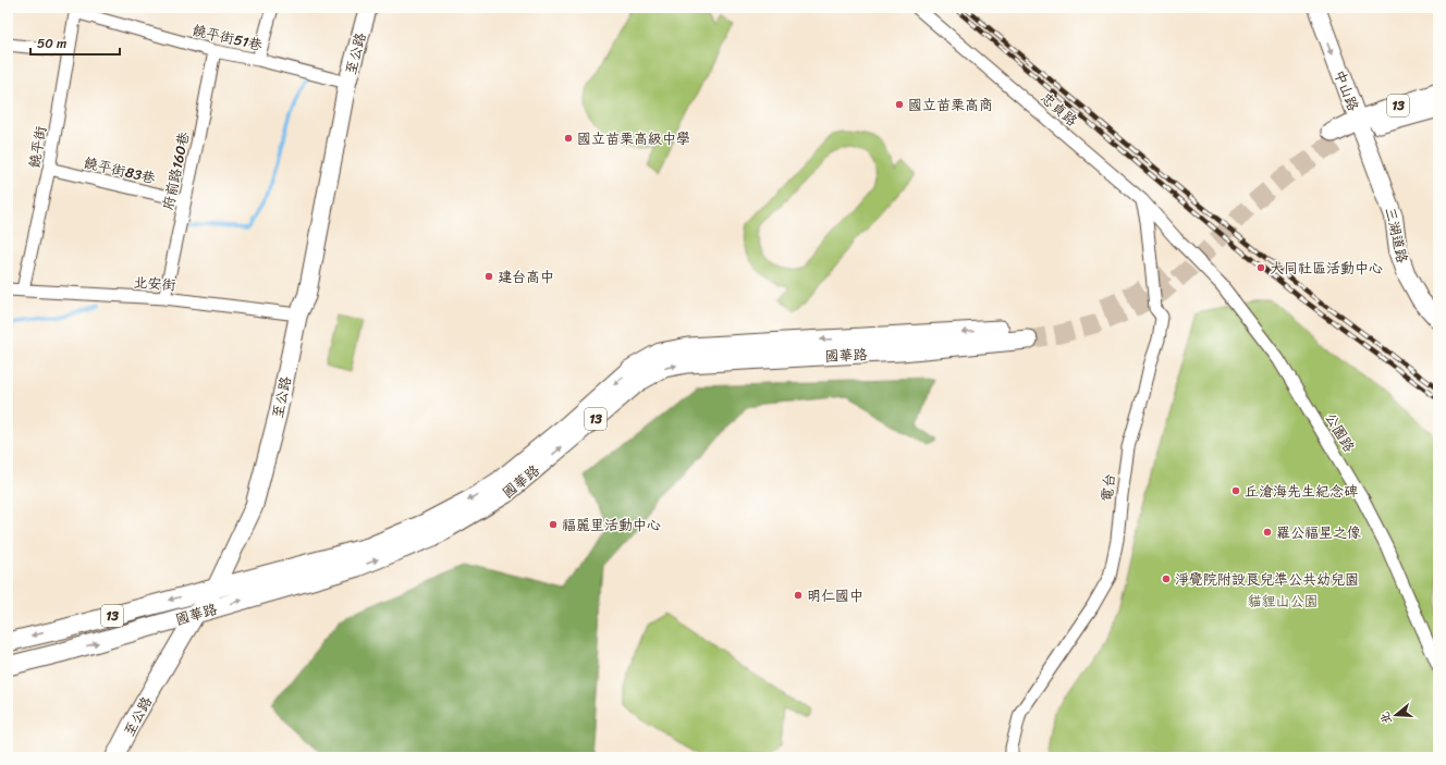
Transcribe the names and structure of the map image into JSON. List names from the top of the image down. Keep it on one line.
{"streets":{"main road":["中山路","13","國華路"],"street":["饒平街51巷","至公路","忠貞路","饒平街","饒平街83巷","府前路160巷","三湖道路","北安街","公園路","電台"]},"crossings":[["饒平街51巷","至公路"],["饒平街51巷","饒平街"],["饒平街51巷","府前路160巷"],["至公路","北安街"],["至公路","國華路"],["中山路","13"],["中山路","三湖道路"],["13","三湖道路"],["忠貞路","公園路"],["忠貞路","電台"],["饒平街","饒平街83巷"],["饒平街","北安街"],["饒平街83巷","府前路160巷"],["府前路160巷","北安街"]],"one_way":["中山路"],"parks":["貓貍山公園"],"places":["國立苗栗高商","國立苗栗高級中學","大同社區活動中心","建台高中","丘滄海先生紀念碑","福麗里活動中心","羅公福星之像","淨覺院附設良兒準公共幼兒園","明仁國中"],"scale_bar":"50 m","north":"left"}
